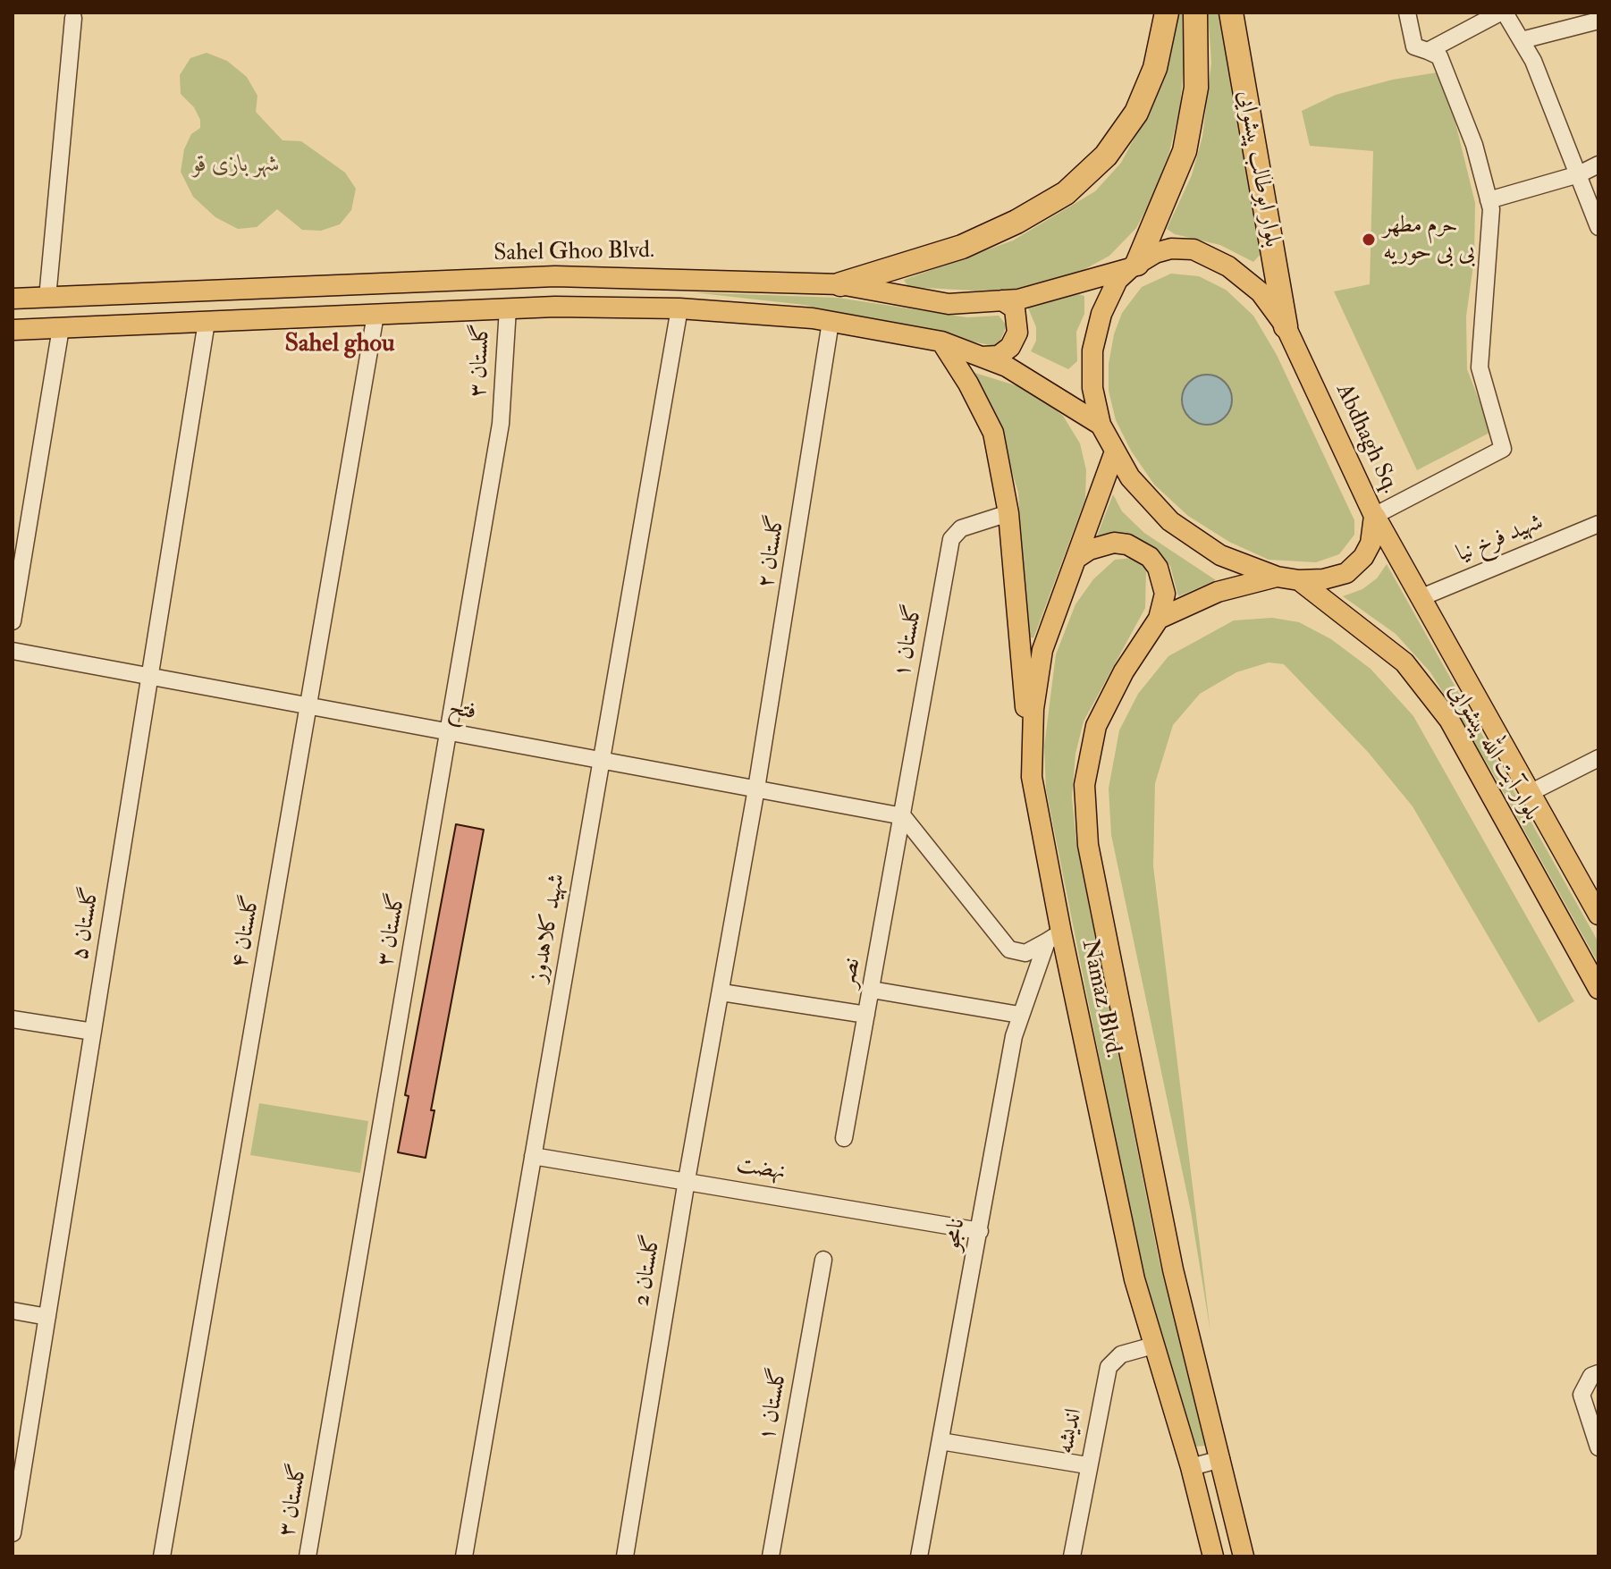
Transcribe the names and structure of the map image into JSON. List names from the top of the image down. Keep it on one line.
{"streets":{"highway":["بلوار ابوطالب پیشوایی"],"main road":["Sahel Ghoo Blvd.","Abdhagh Sq.","بلوار آیت الله پیشوایی","Namaz Blvd."],"street":["گلستان ۳","شهید فرخ نیا","گلستان ۲","گلستان ۱","فتح","گلستان ۵","شهید کلاهدوز","گلستان ۴","نصر","نهضت","نامجو","گلستان 2","اندیشه"]},"crossings":[["بلوار ابوطالب پیشوایی","Abdhagh Sq."],["Sahel Ghoo Blvd.","Abdhagh Sq."],["گلستان ۳","فتح"],["Abdhagh Sq.","بلوار آیت الله پیشوایی"],["Abdhagh Sq.","Namaz Blvd."],["شهید فرخ نیا","بلوار آیت الله پیشوایی"],["گلستان ۲","فتح"],["گلستان ۲","گلستان 2"],["گلستان ۱","فتح"],["گلستان ۱","نصر"],["فتح","گلستان ۵"],["فتح","شهید کلاهدوز"],["فتح","گلستان ۴"],["فتح","نصر"],["شهید کلاهدوز","نهضت"],["Namaz Blvd.","نامجو"],["Namaz Blvd.","اندیشه"],["نهضت","نامجو"],["نهضت","گلستان 2"]],"districts":["Sahel ghou"],"parks":["شهر بازی قو"],"places":["حرم مطهر بی بی حوریه"]}
